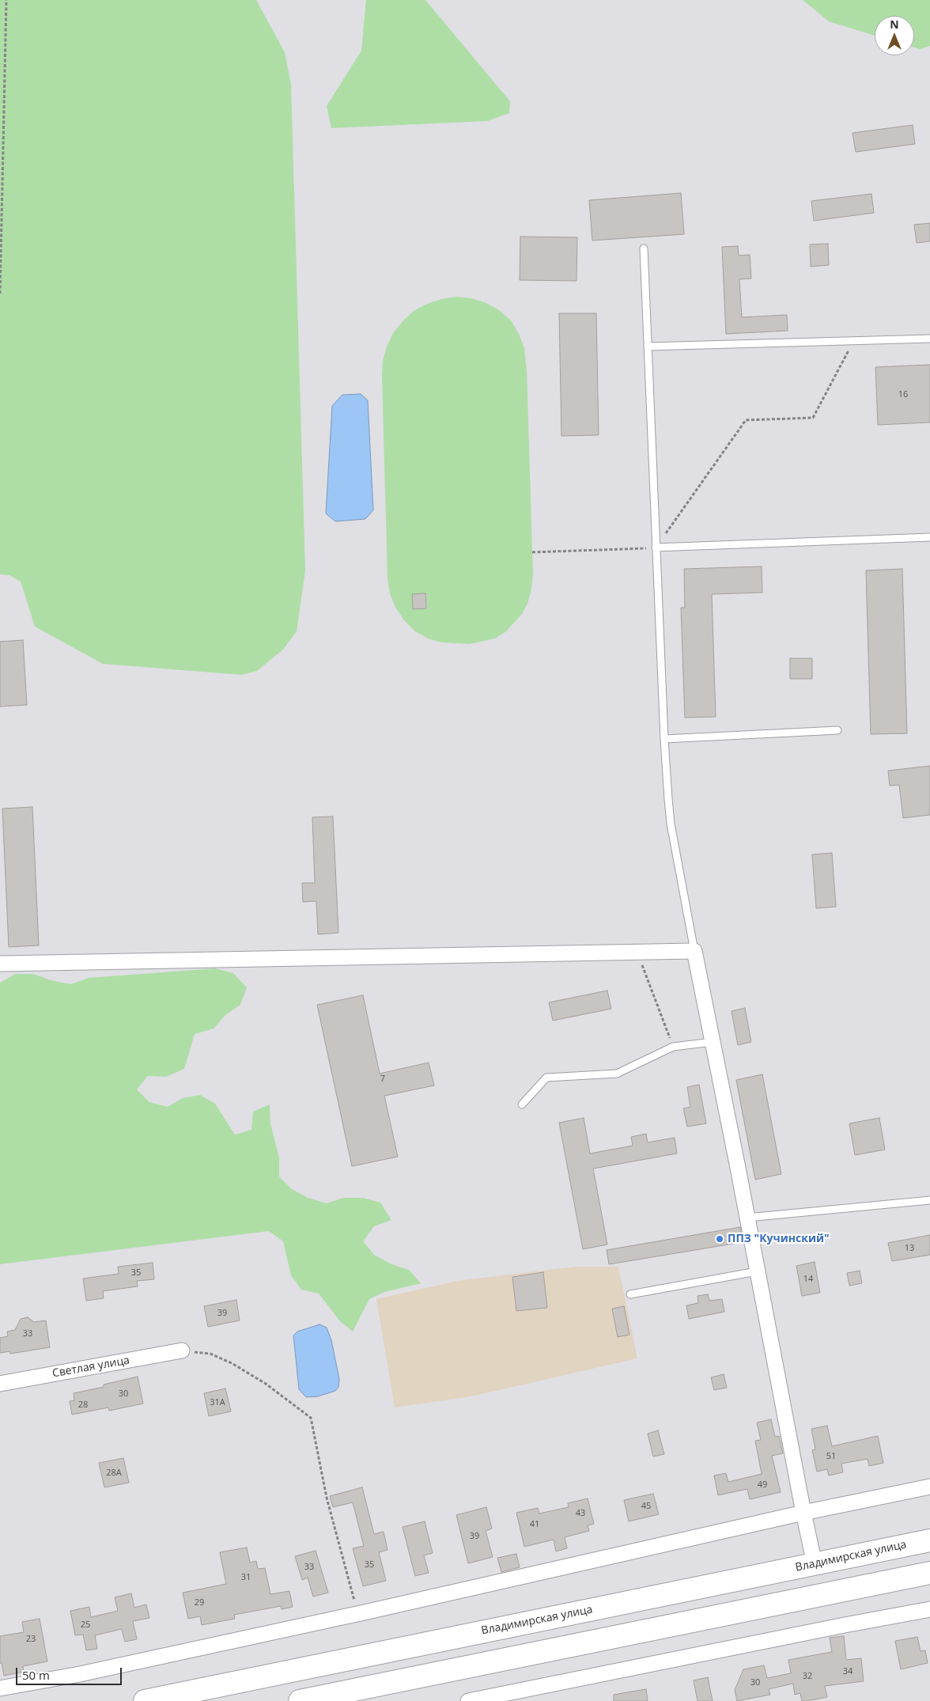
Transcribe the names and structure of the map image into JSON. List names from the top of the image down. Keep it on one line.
{"streets":{"highway":["Владимирская улица"],"street":["Светлая улица"]},"places":["ППЗ \"Кучинский\""],"house_numbers":["16","7","13","35","14","39","33","30","31А","28","51","28А","49","45","43","41","39","35","33","31","29","25","23","34","32","30"],"scale_bar":"50 m","north":"top"}
